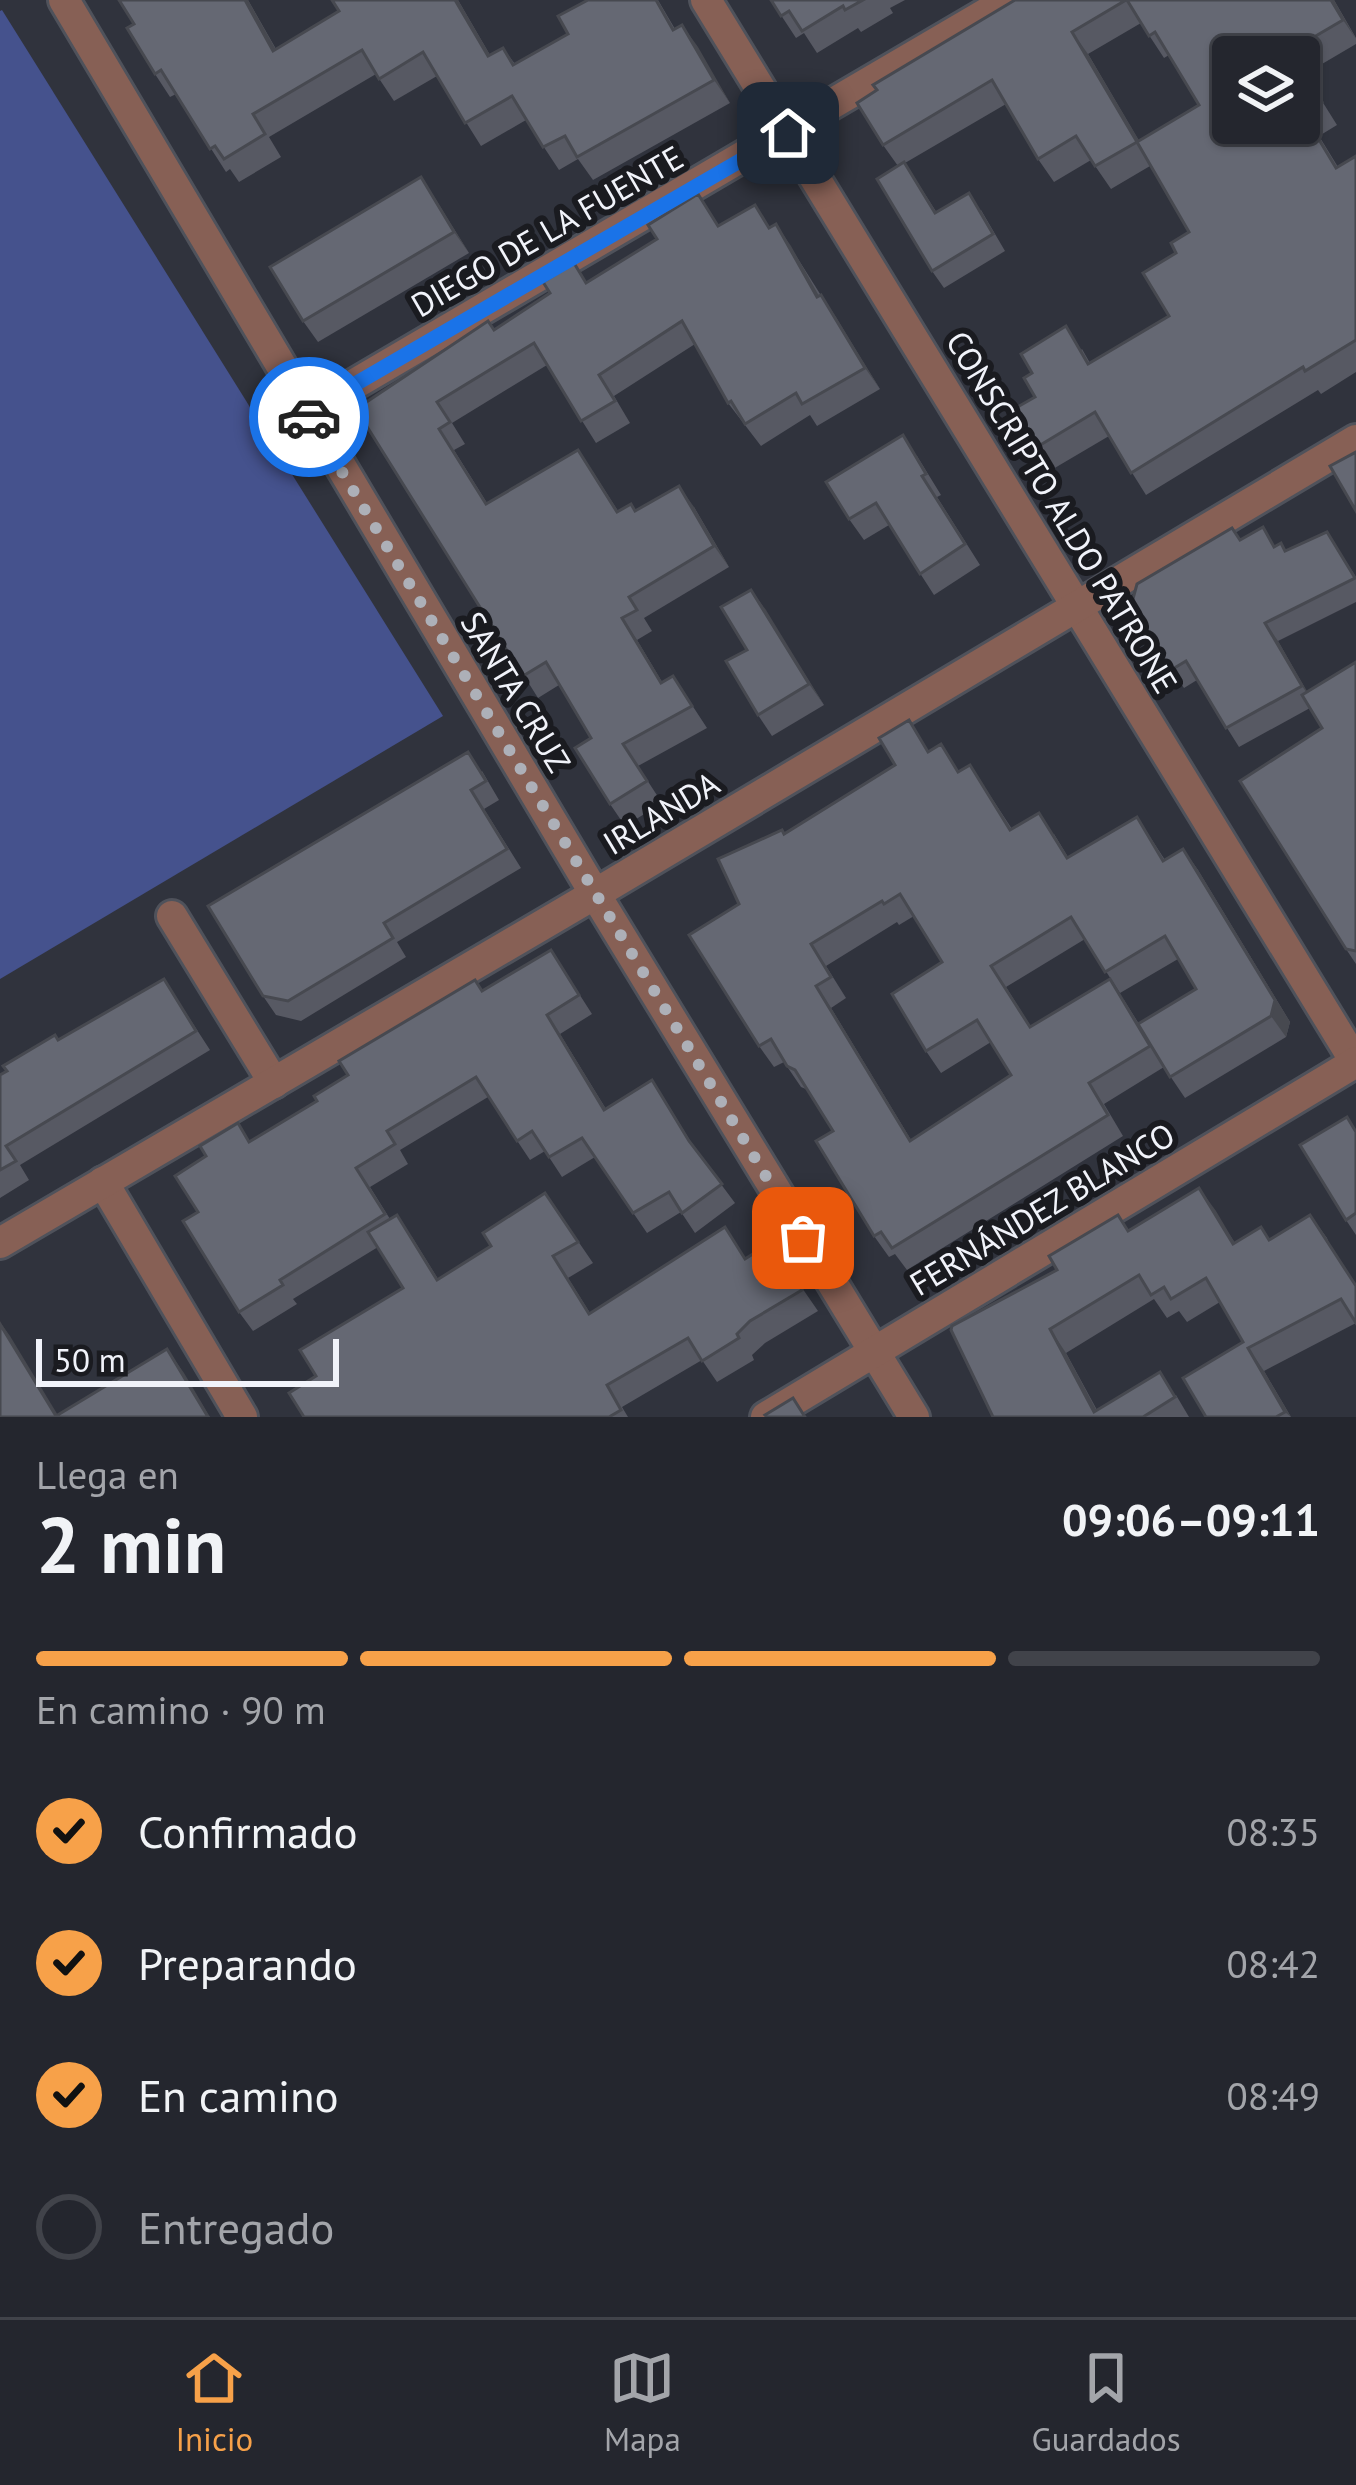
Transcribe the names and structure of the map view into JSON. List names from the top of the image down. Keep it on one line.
{"streets":{"street":["DIEGO DE LA FUENTE","CONSCRIPTO ALDO PATRONE","SANTA CRUZ","IRLANDA","FERNÁNDEZ BLANCO"]},"crossings":[["DIEGO DE LA FUENTE","CONSCRIPTO ALDO PATRONE"],["DIEGO DE LA FUENTE","SANTA CRUZ"],["CONSCRIPTO ALDO PATRONE","IRLANDA"],["CONSCRIPTO ALDO PATRONE","FERNÁNDEZ BLANCO"],["SANTA CRUZ","IRLANDA"],["SANTA CRUZ","FERNÁNDEZ BLANCO"]],"scale_bar":"50 m","page":{"scale":"50 m","heading":["2 min","Llega en","09:06–09:11"],"bar":"En camino · 90 m","list":[["Confirmado","08:35"],["Preparando","08:42"],["En camino","08:49"],"Entregado"],"tabs":["Inicio","Mapa","Guardados"]}}
